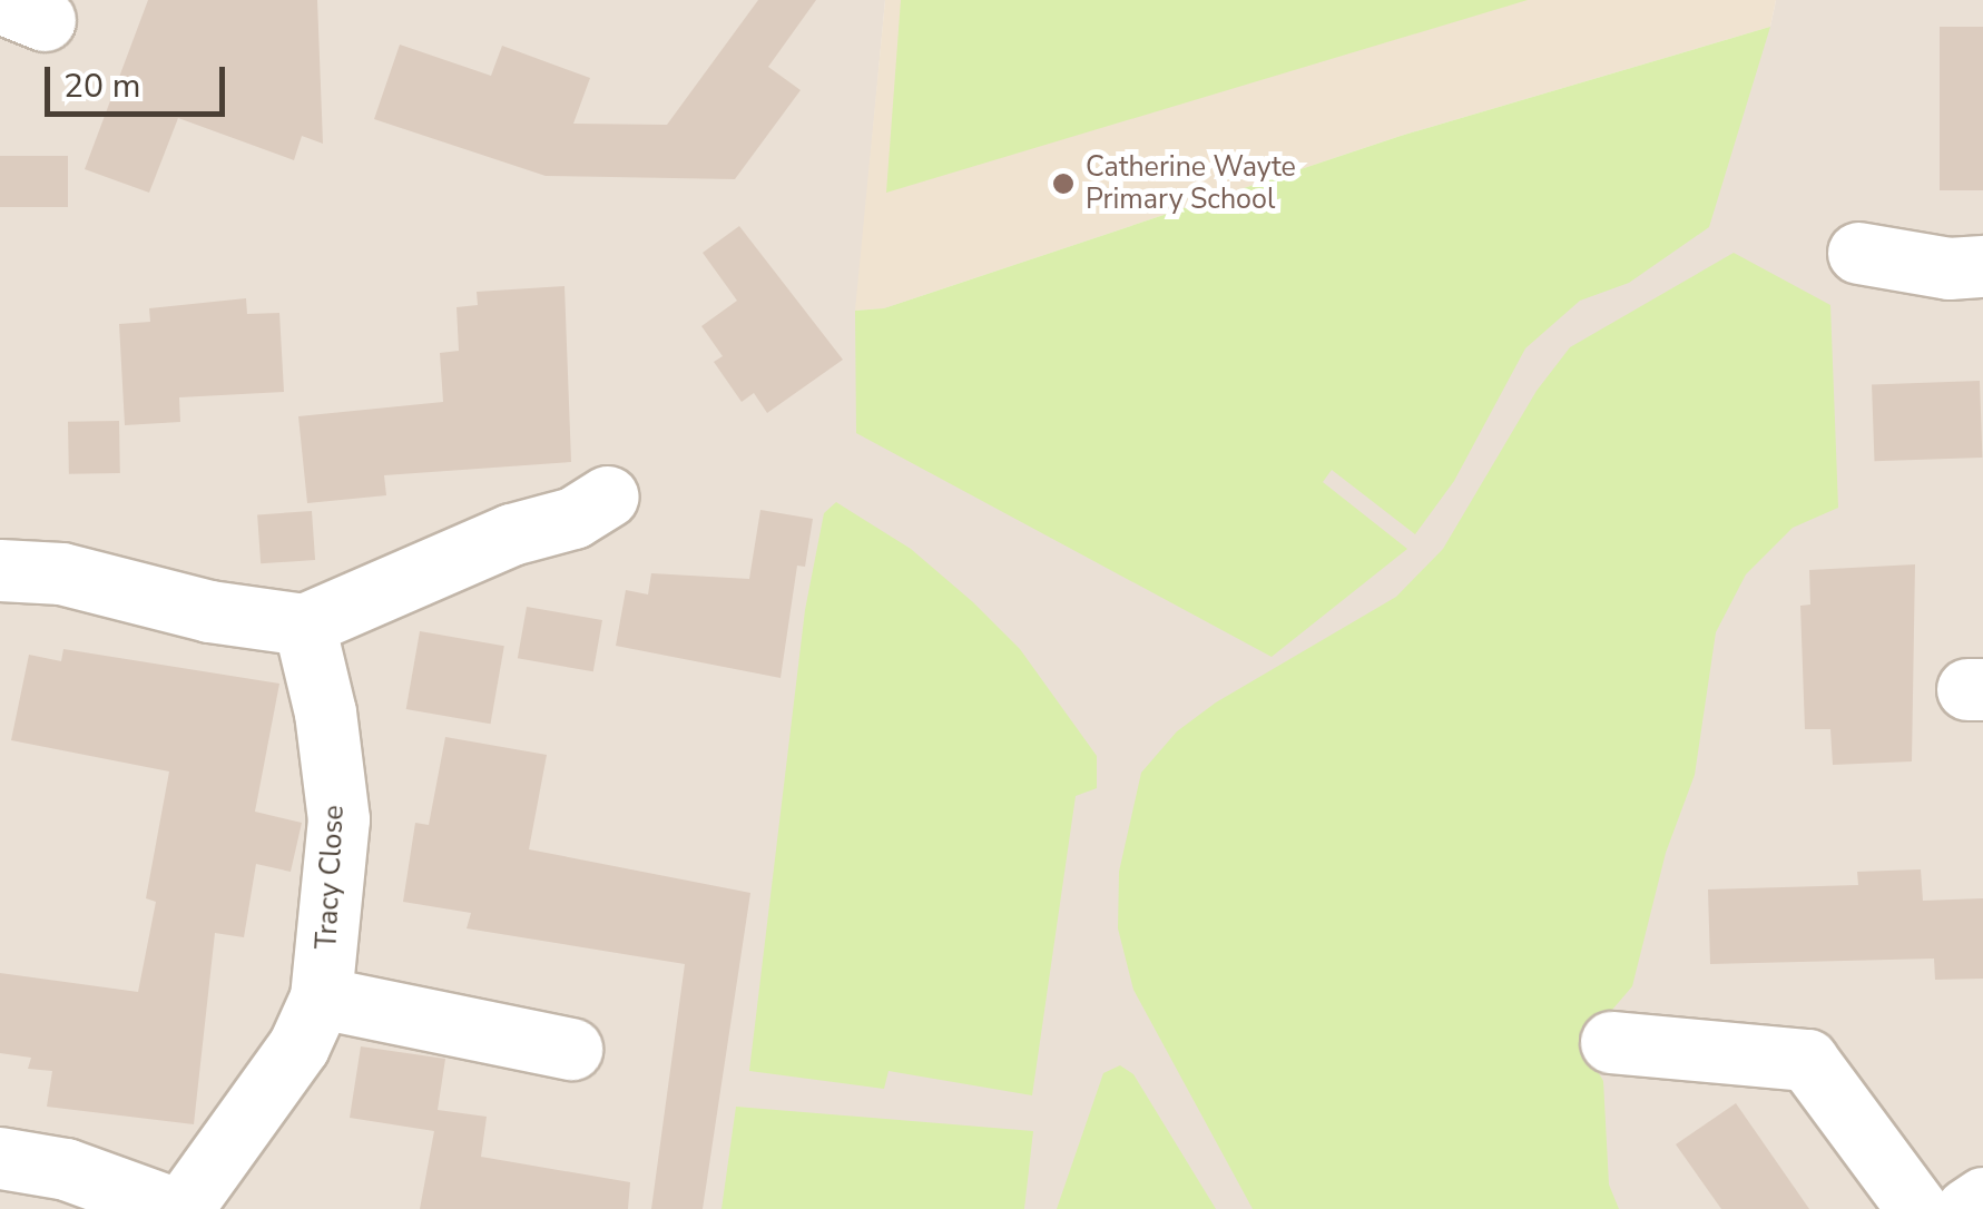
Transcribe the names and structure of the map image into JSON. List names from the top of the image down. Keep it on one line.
{"streets":{"street":["Tracy Close"]},"places":["Catherine Wayte Primary School"],"scale_bar":"20 m"}
